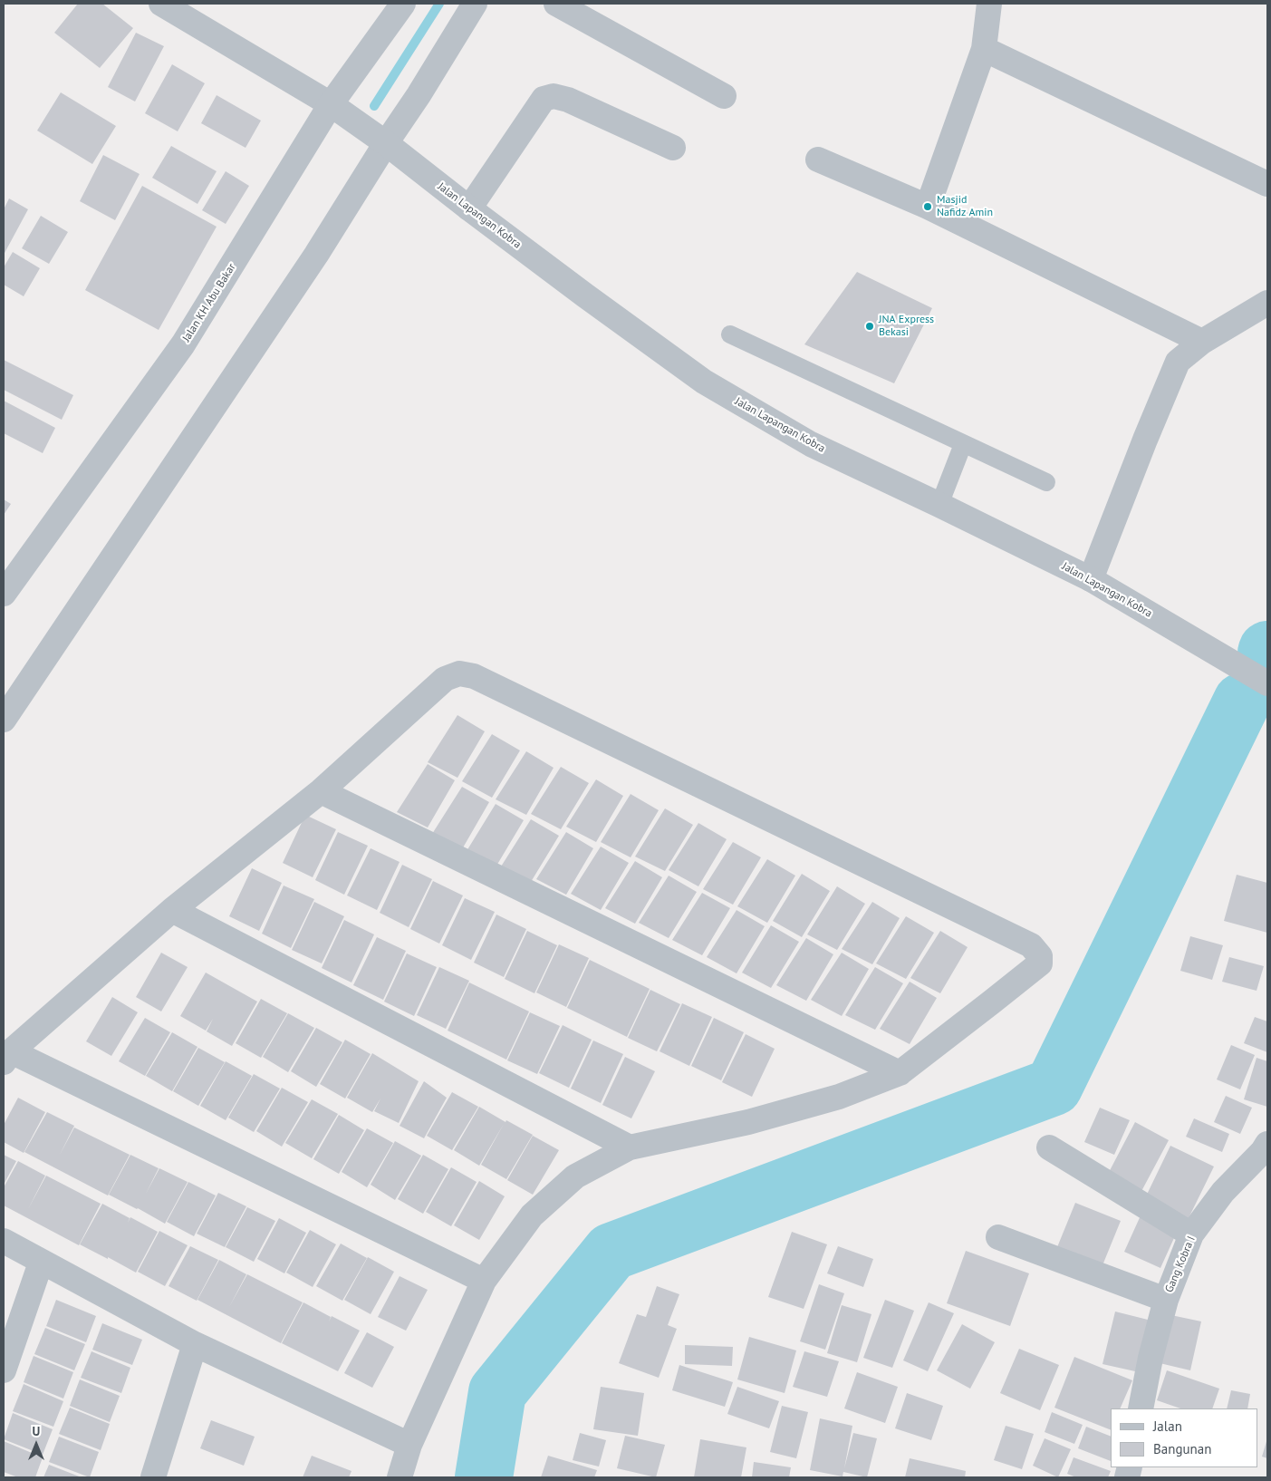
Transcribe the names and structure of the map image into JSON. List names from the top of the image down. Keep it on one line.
{"streets":{"street":["Jalan Lapangan Kobra","Jalan KH Abu Bakar","Gang Kobra I"]},"crossings":[["Jalan Lapangan Kobra","Jalan KH Abu Bakar"]],"places":["Masjid Nafidz Amin","JNA Express Bekasi"],"legend":["Jalan","Bangunan"],"north":"top"}
